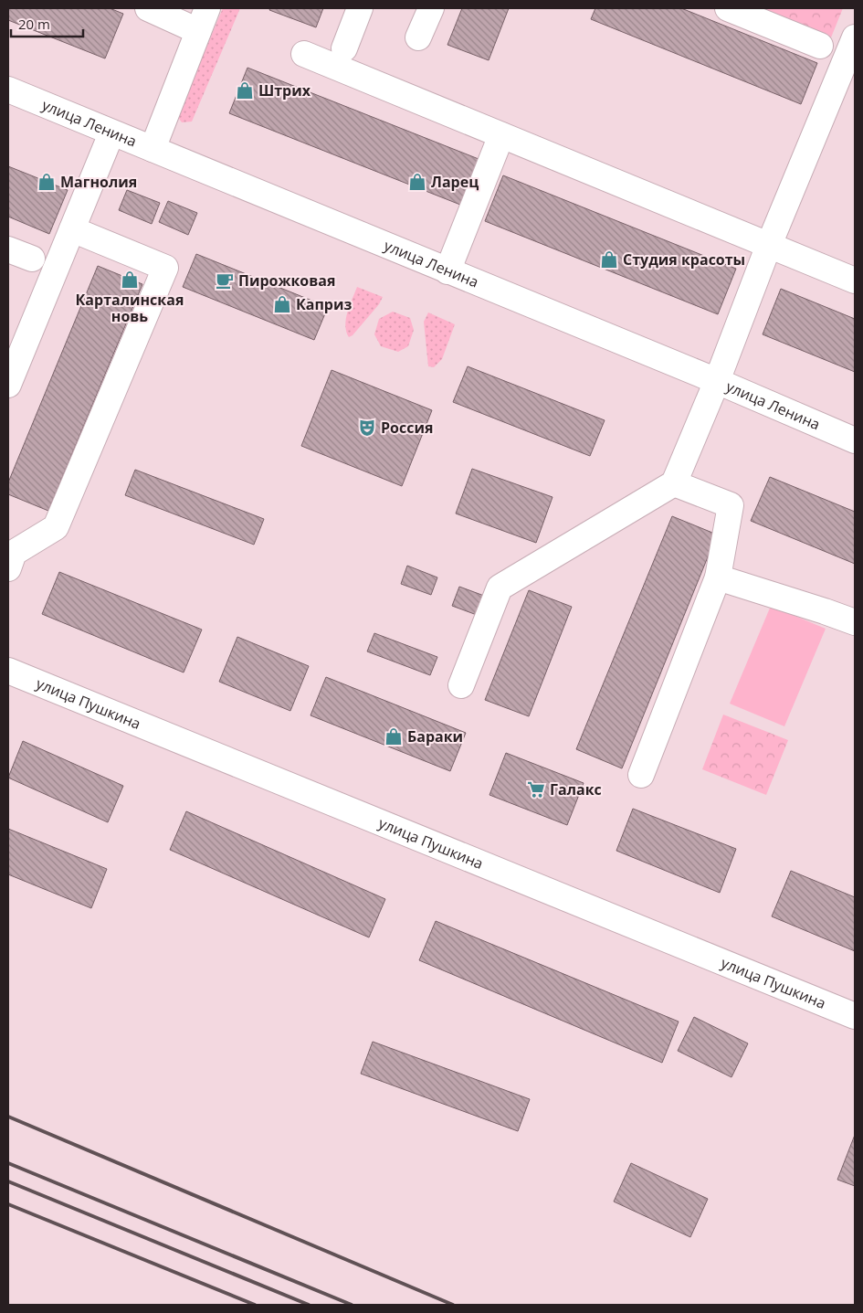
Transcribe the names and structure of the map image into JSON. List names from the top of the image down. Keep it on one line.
{"streets":{"street":["улица Ленина","улица Пушкина"]},"places":{"shop":["Штрих","Магнолия","Ларец","Студия красоты","Карталинская новь","Каприз","Бараки"],"cafe":["Пирожковая"],"theatre":["Россия"],"supermarket":["Галакс"]},"scale_bar":"20 m"}
